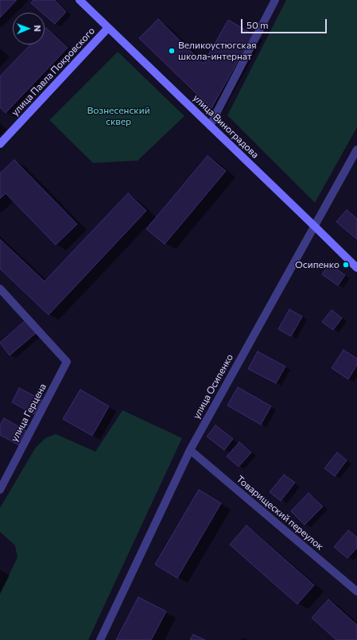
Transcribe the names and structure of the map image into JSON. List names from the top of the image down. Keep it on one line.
{"streets":{"street":["улица Павла Покровского","улица Виноградова","улица Осипенко","улица Герцена","Товарищеский переулок"]},"crossings":[["улица Павла Покровского","улица Виноградова"],["улица Виноградова","улица Осипенко"],["улица Осипенко","Товарищеский переулок"]],"parks":["Вознесенский сквер"],"places":["Великоустюгская школа-интернат","Осипенко"],"scale_bar":"50 m","north":"right"}
